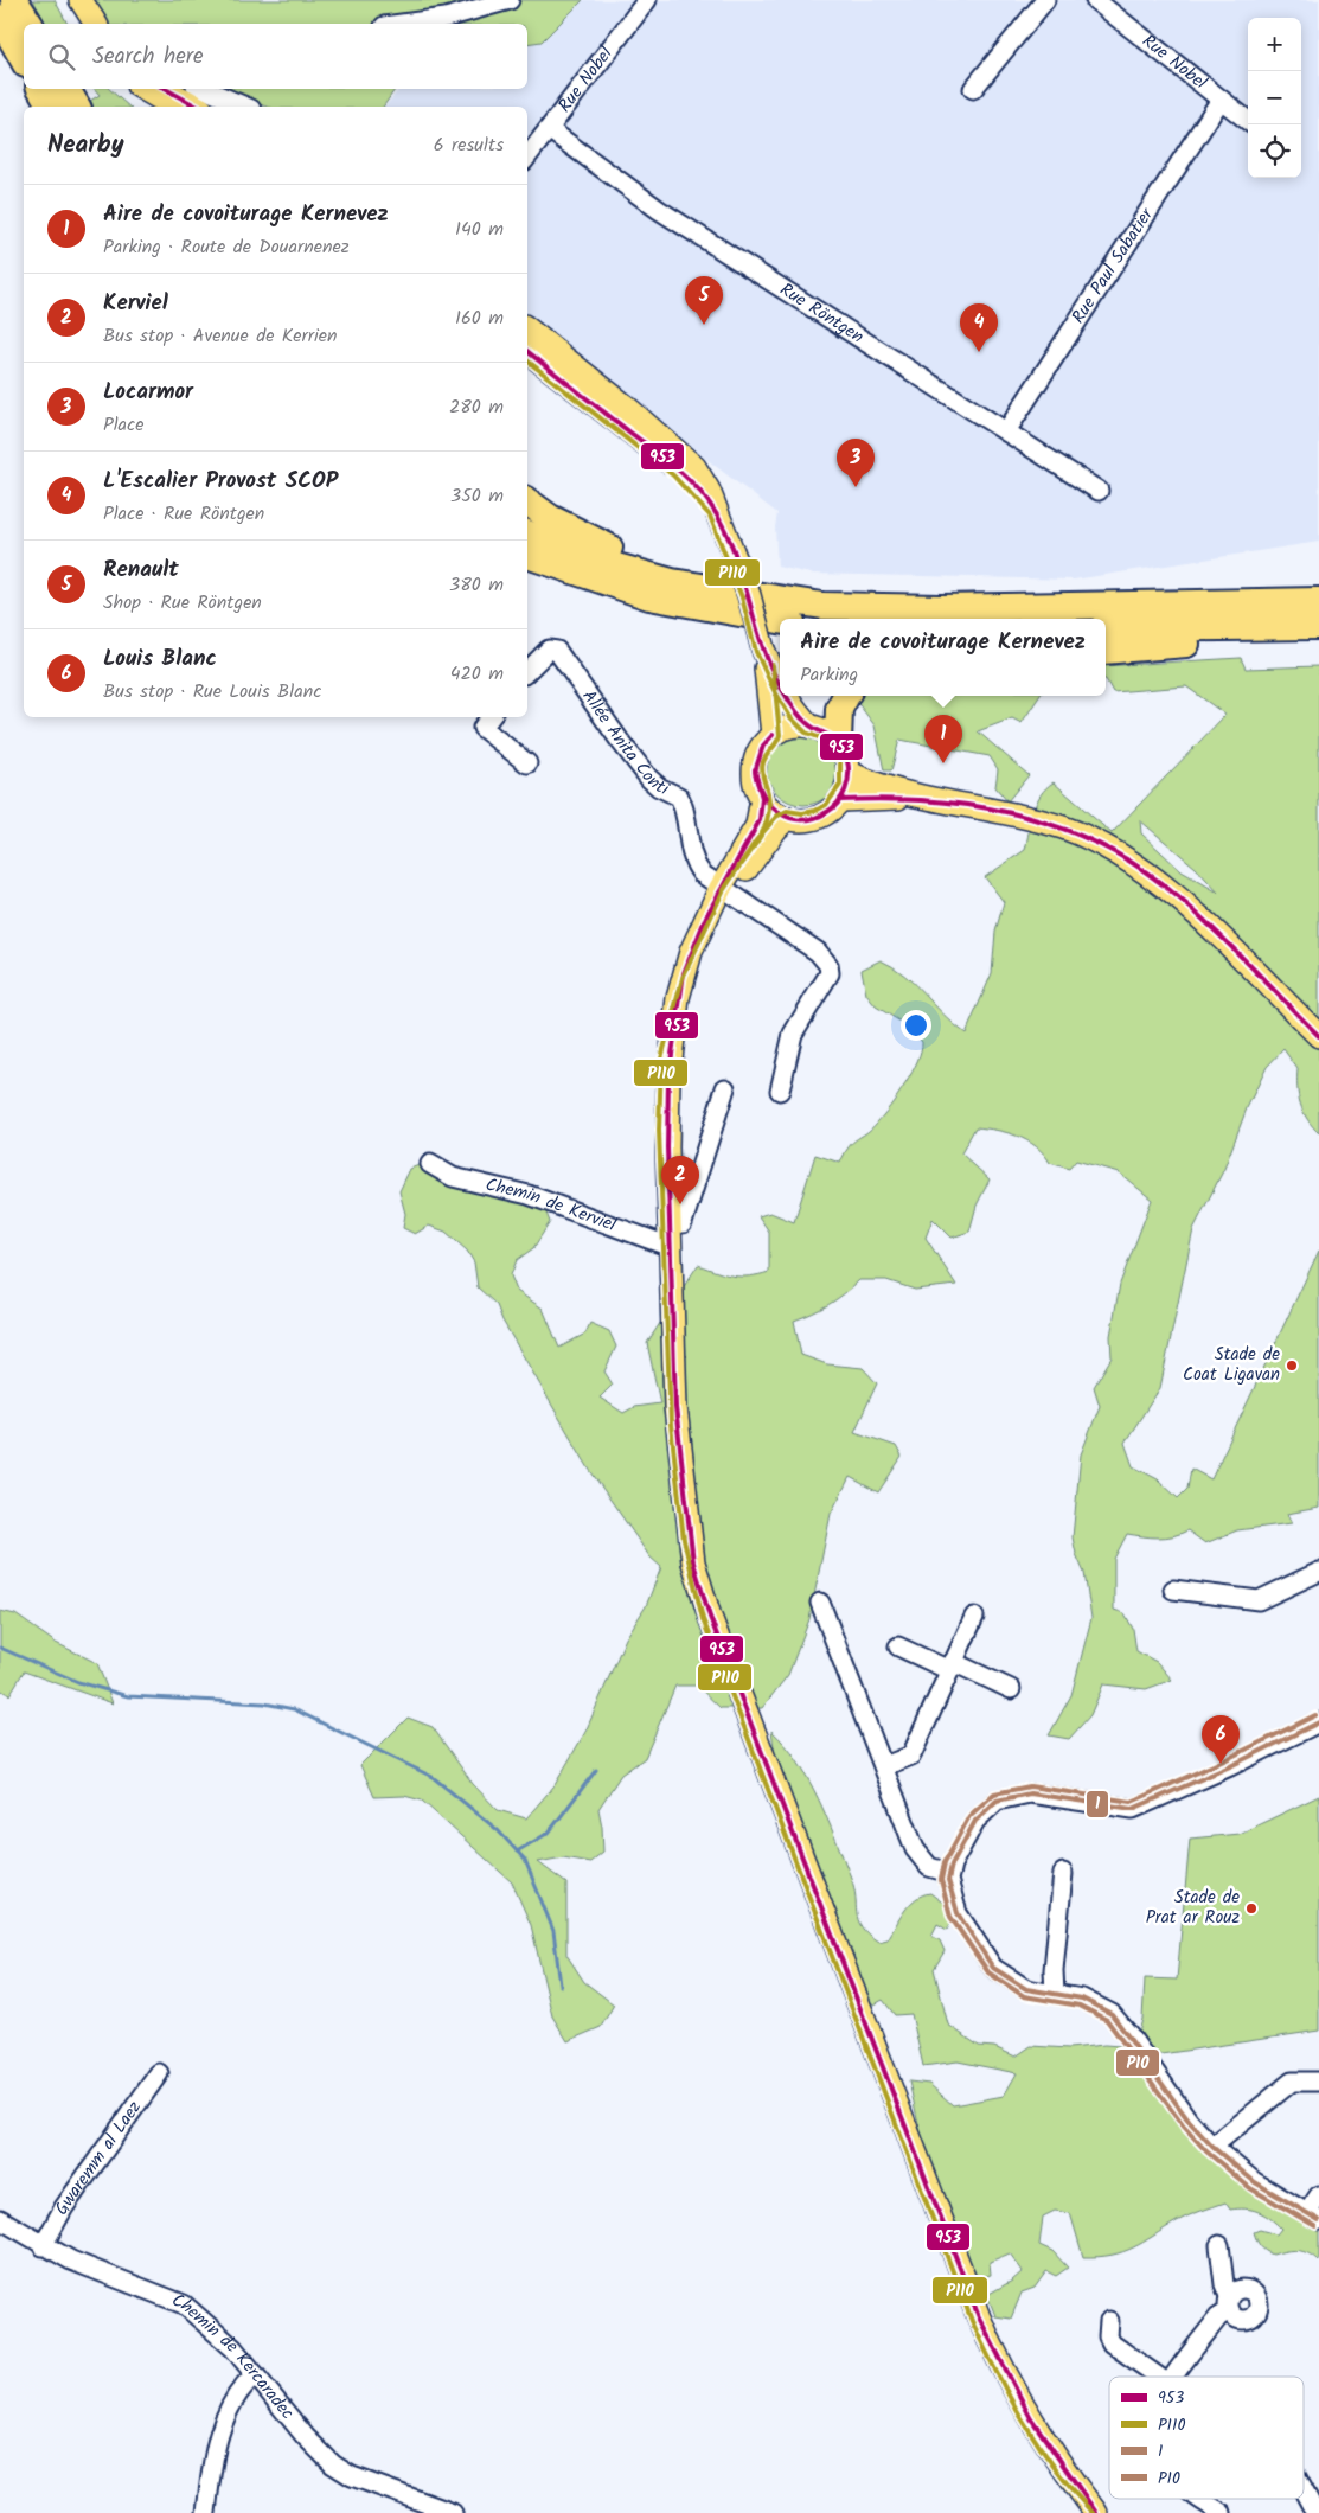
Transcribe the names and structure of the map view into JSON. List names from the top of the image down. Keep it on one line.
{"streets":{"street":["Rue Nobel","Rue Paul Sabatier","Rue Röntgen","Allée Anita Conti","Chemin de Kerviel","Gwaremm al Laez","Chemin de Kercaradec"]},"crossings":[["Rue Nobel","Rue Paul Sabatier"],["Rue Nobel","Rue Röntgen"],["Rue Paul Sabatier","Rue Röntgen"],["Gwaremm al Laez","Chemin de Kercaradec"]],"places":["Stade de Coat Ligavan","Stade de Prat ar Rouz"],"lines":["transit line 953","transit line P110","transit line P10","transit line 1"],"legend":["953","P110","1","P10"],"page":{"map_buttons":["+","−"],"search":"Search here","heading":["Nearby","6 results"],"list":[{"mark":"1","name":"Aire de covoiturage Kernevez","note":"Parking · Route de Douarnenez","value":"140 m"},{"mark":"2","name":"Kerviel","note":"Bus stop · Avenue de Kerrien","value":"160 m"},{"mark":"3","name":"Locarmor","note":"Place","value":"280 m"},{"mark":"4","name":"L'Escalier Provost SCOP","note":"Place · Rue Röntgen","value":"350 m"},{"mark":"5","name":"Renault","note":"Shop · Rue Röntgen","value":"380 m"},{"mark":"6","name":"Louis Blanc","note":"Bus stop · Rue Louis Blanc","value":"420 m"}],"pins":["5","4","3","1","2","6"],"popup":["Aire de covoiturage Kernevez","Parking"]}}
